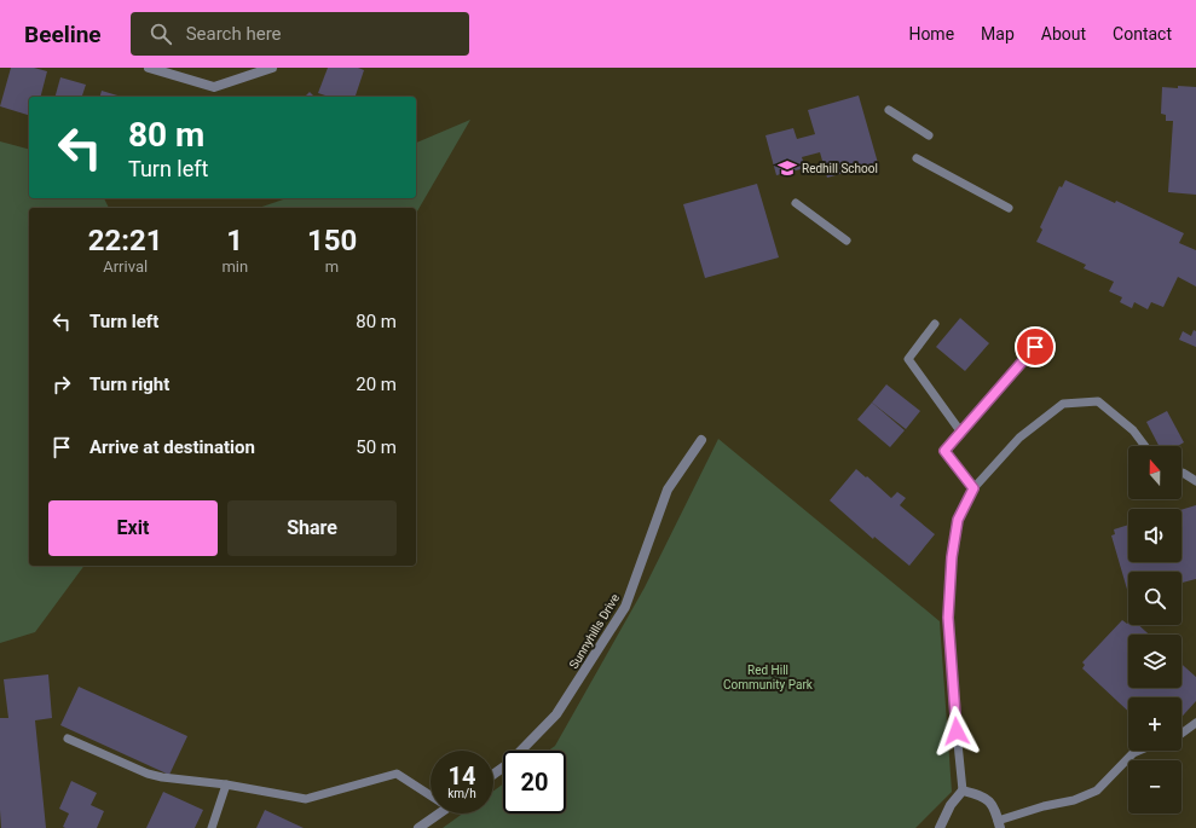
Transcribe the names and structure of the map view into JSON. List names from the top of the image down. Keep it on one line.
{"streets":{"street":["Sunnyhills Drive"]},"parks":["Red Hill Community Park"],"places":{"school or university":["Redhill School"]},"north":"top","page":{"header":"Beeline","search":"Search here","nav":["Home","Map","About","Contact"],"turn":["80 m","Turn left"],"eta":["22:21","Arrival","1","min","150","m"],"list":[{"name":"Turn left","value":"80 m"},{"name":"Turn right","value":"20 m"},{"name":"Arrive at destination","value":"50 m"}],"map_buttons":["+","−"],"buttons":["Exit","Share"],"speed":"14 km/h","limit":"20"}}
